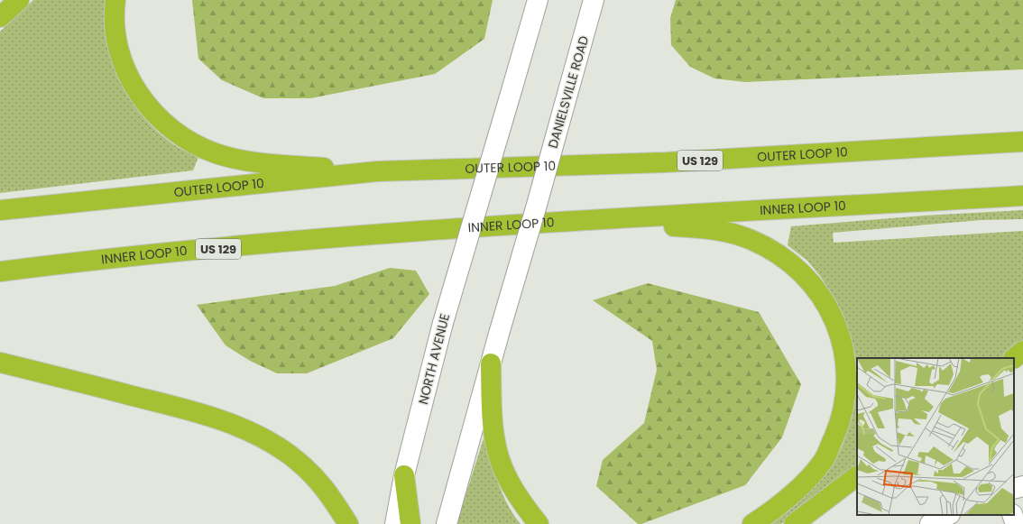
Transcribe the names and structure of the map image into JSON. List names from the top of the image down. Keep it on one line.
{"streets":{"highway":["OUTER LOOP 10","US 129","INNER LOOP 10"],"main road":["DANIELSVILLE ROAD","NORTH AVENUE"]}}
